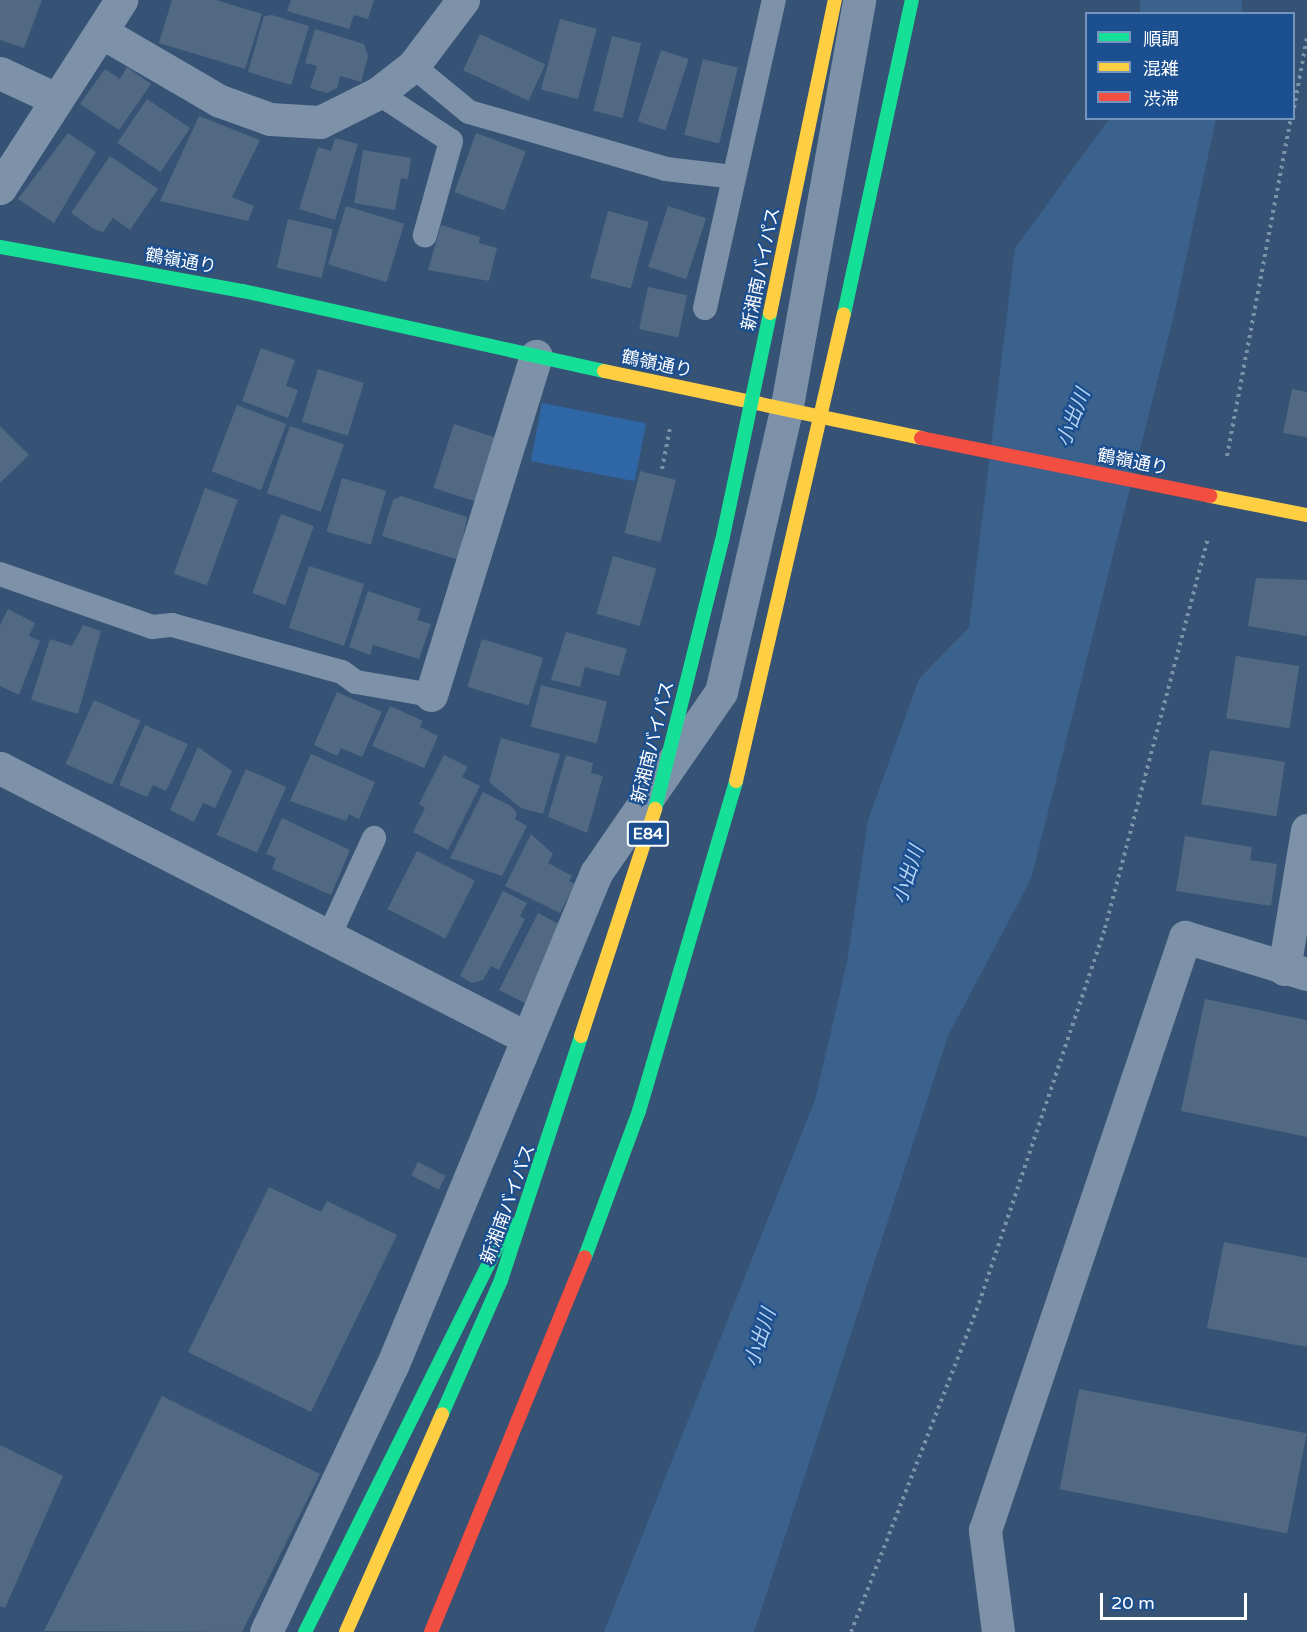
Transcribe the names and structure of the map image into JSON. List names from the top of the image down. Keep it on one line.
{"streets":{"main road":["鶴嶺通り","新湘南バイパス","E84"]},"water":["小出川"],"legend":["順調","混雑","渋滞"],"scale_bar":"20 m"}
